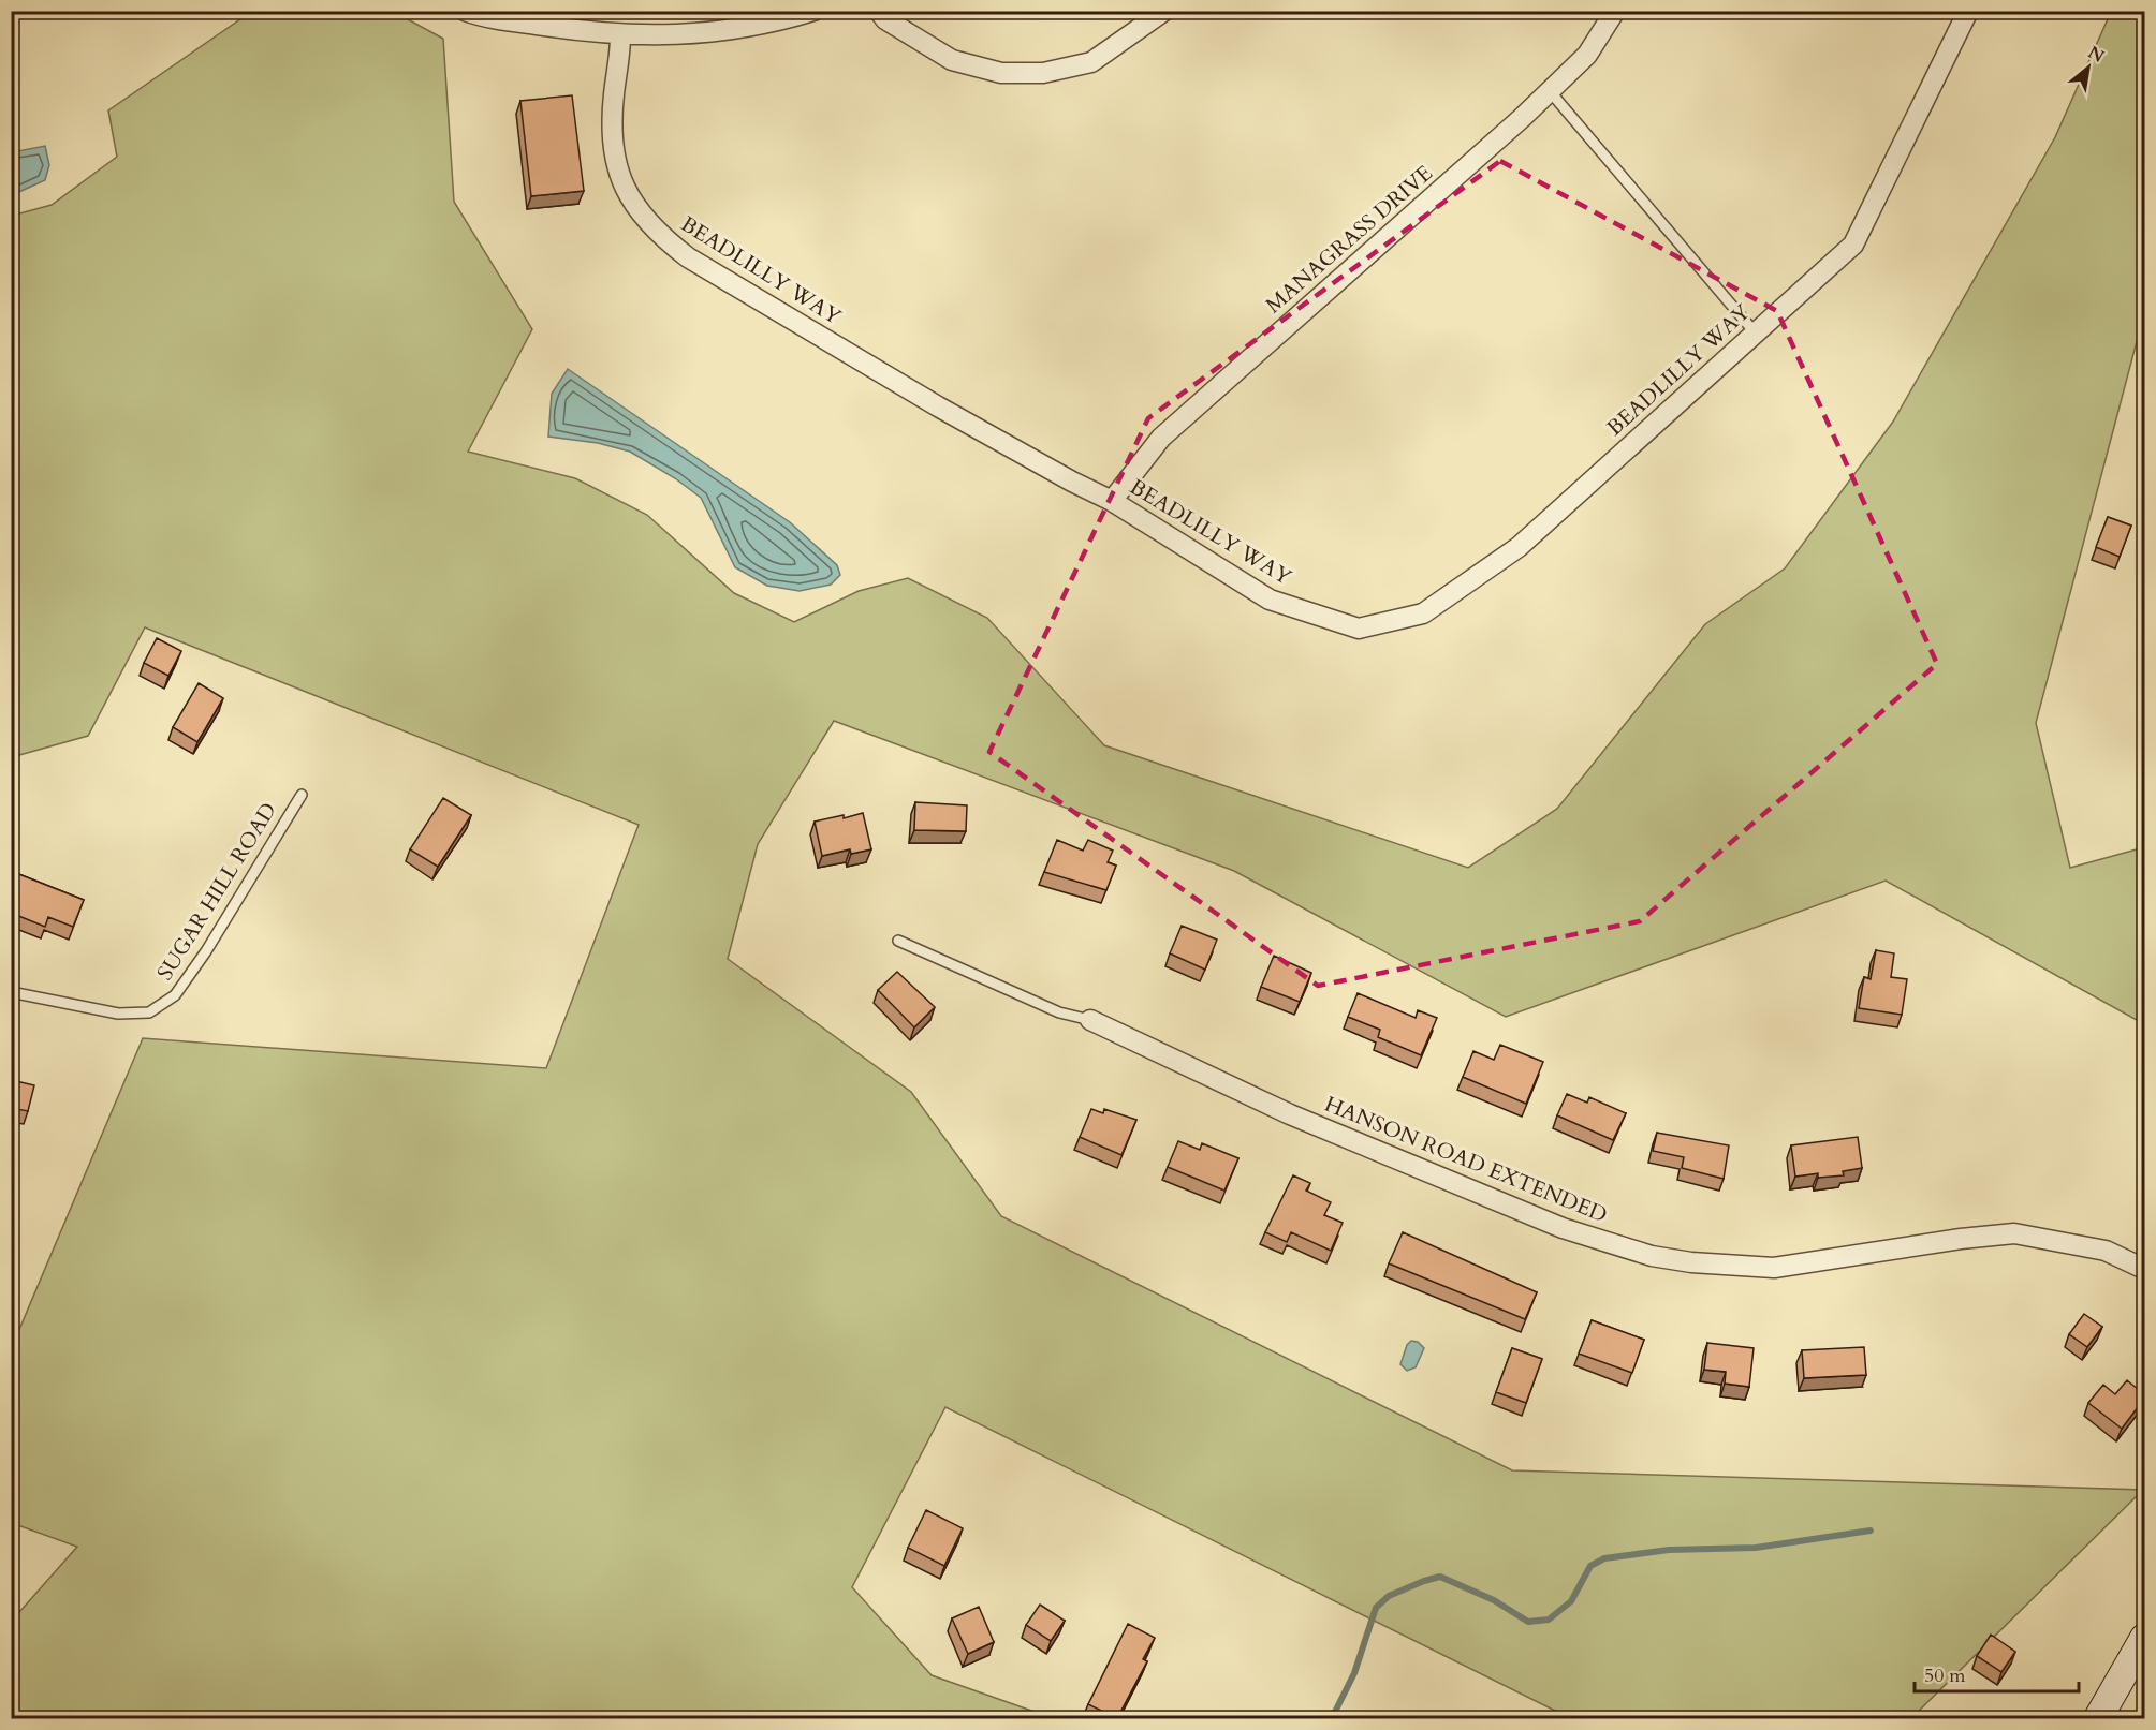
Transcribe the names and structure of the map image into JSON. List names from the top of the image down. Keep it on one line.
{"streets":{"street":["MANAGRASS DRIVE","BEADLILLY WAY","HANSON ROAD EXTENDED"],"lane":["SUGAR HILL ROAD"]},"crossings":[["MANAGRASS DRIVE","BEADLILLY WAY"]],"scale_bar":"50 m","north":"top right"}
